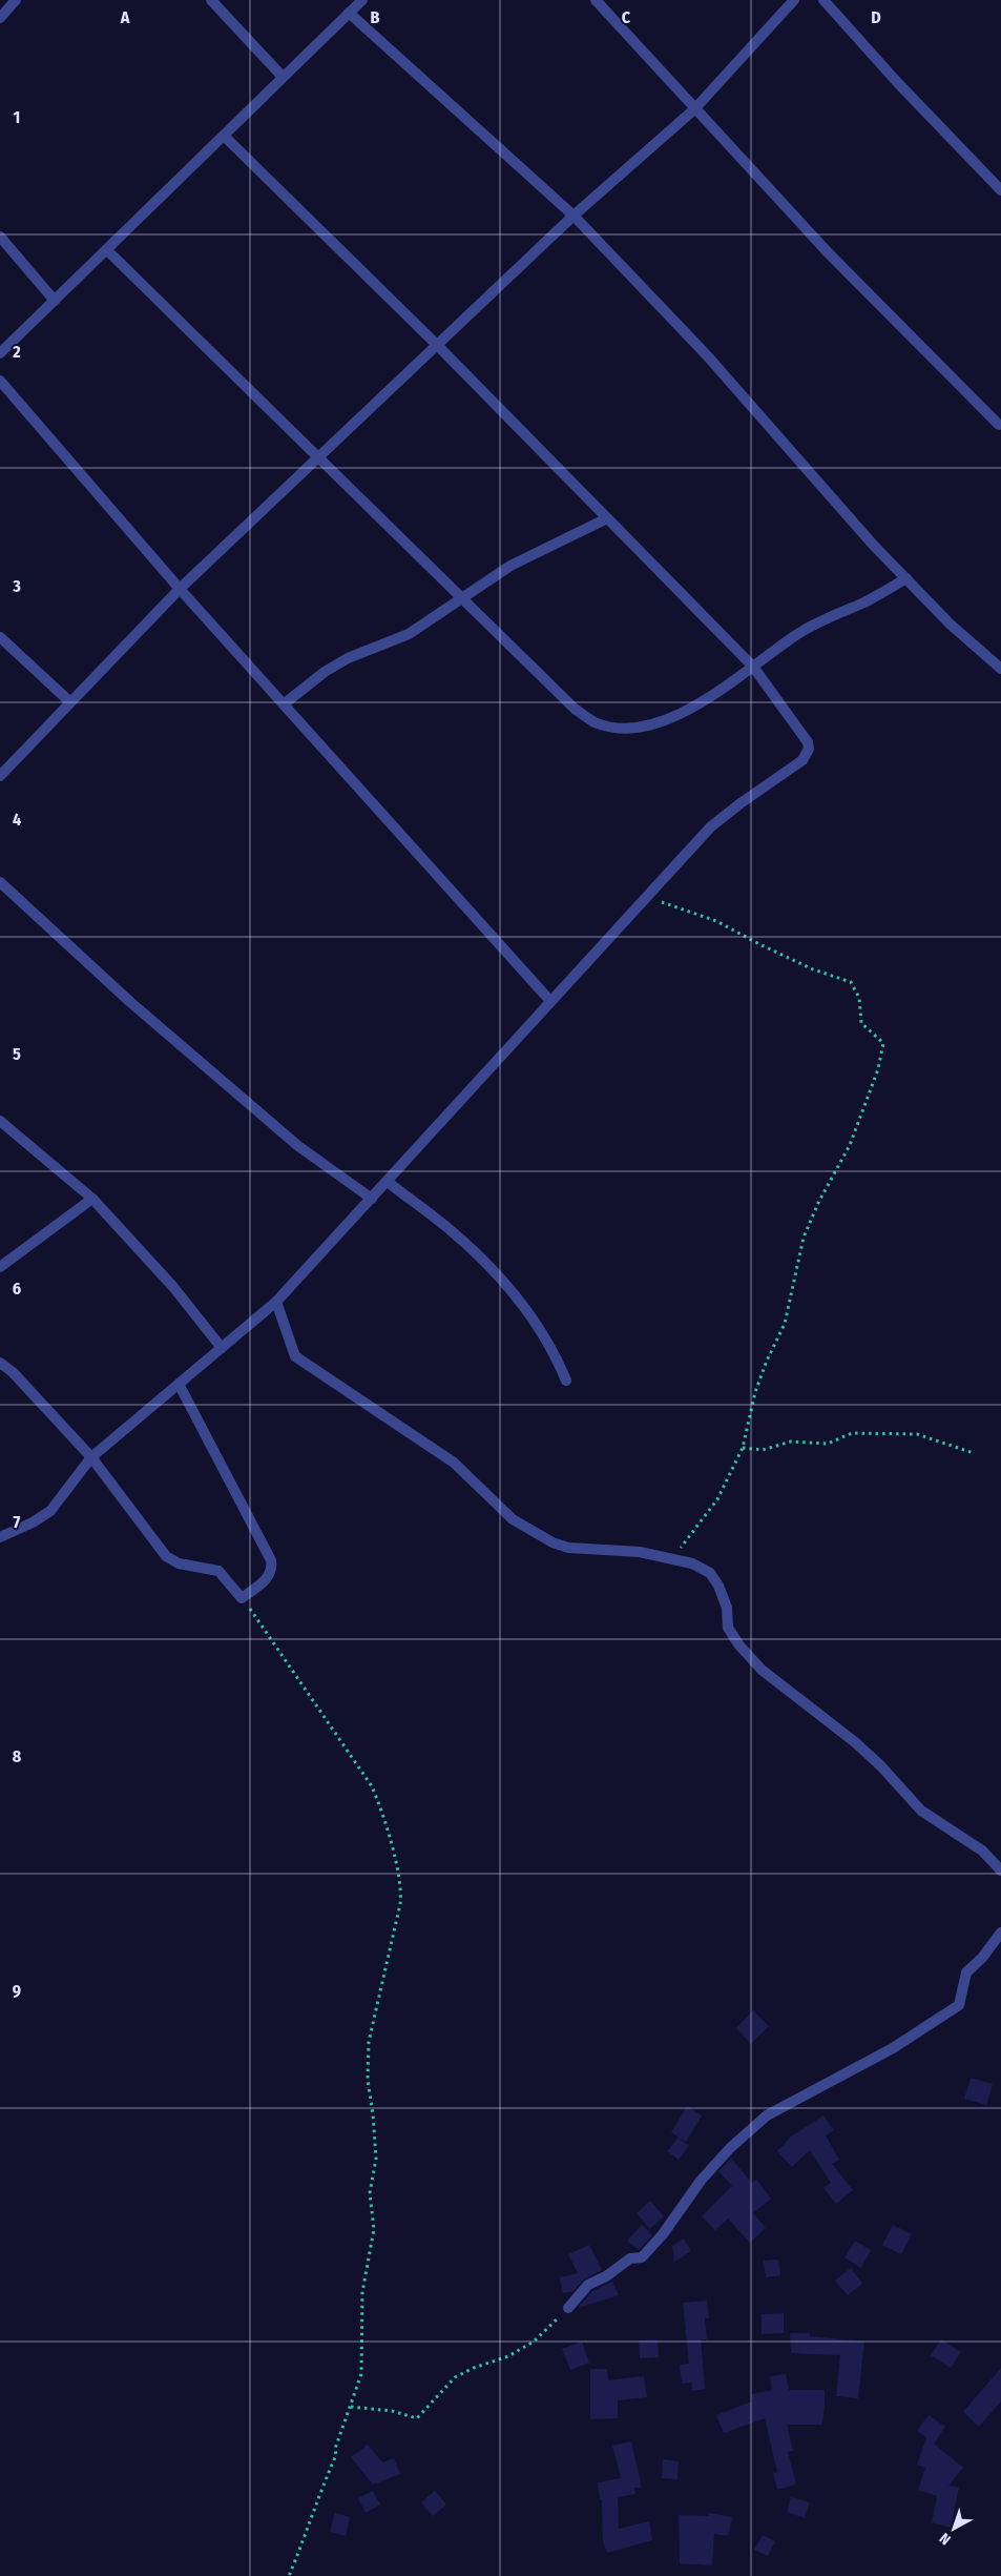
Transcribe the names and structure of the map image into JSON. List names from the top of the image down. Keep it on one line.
{"north":"bottom left","grid":{"columns":["A","B","C","D"],"rows":["1","2","3","4","5","6","7","8","9"]}}
